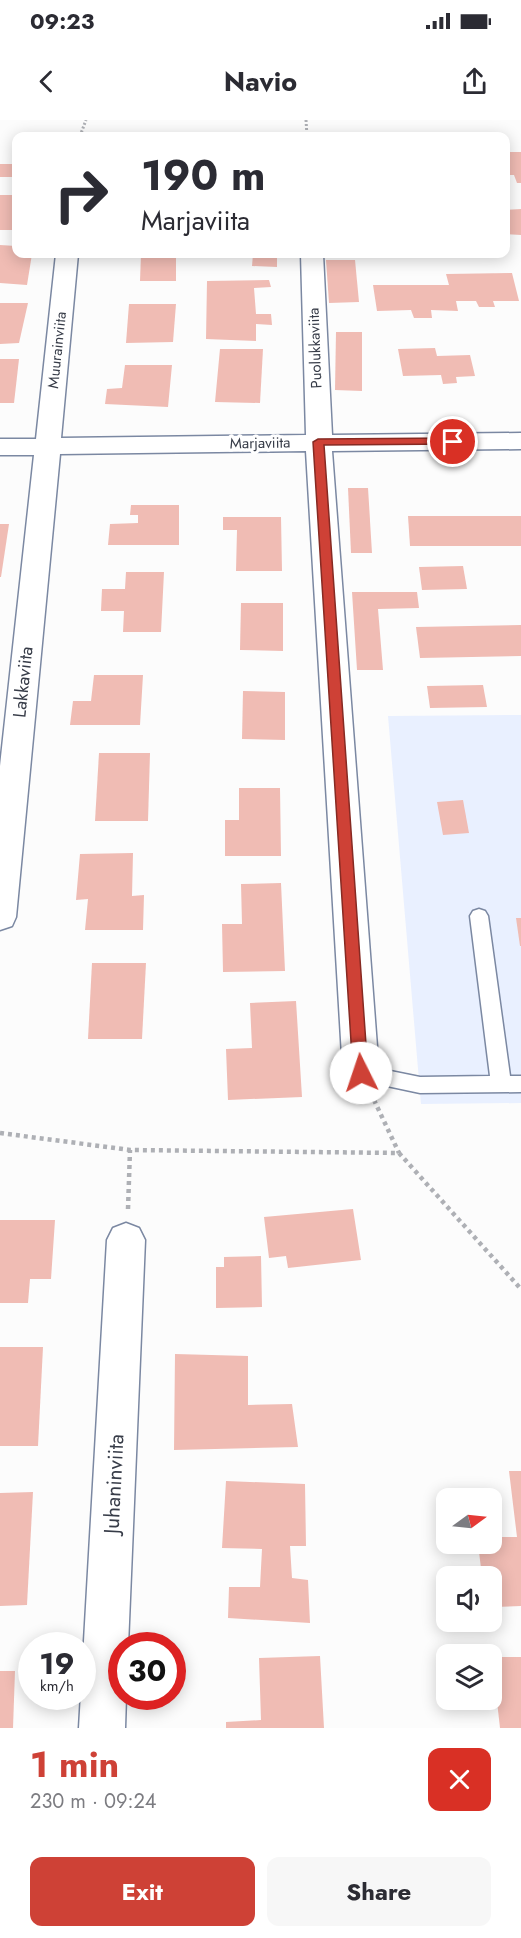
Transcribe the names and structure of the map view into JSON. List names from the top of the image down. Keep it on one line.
{"streets":{"street":["Puolukkaviita","Muurainviita","Marjaviita","Lakkaviita","Juhaninviita"]},"crossings":[["Puolukkaviita","Marjaviita"],["Muurainviita","Marjaviita"],["Muurainviita","Lakkaviita"],["Marjaviita","Lakkaviita"]],"north":"right","page":{"status":"09:23","header":"Navio","turn":["190 m","Marjaviita"],"speed":"19 km/h","limit":"30","heading":["1 min","230 m · 09:24"],"buttons":["Exit","Share"]}}
